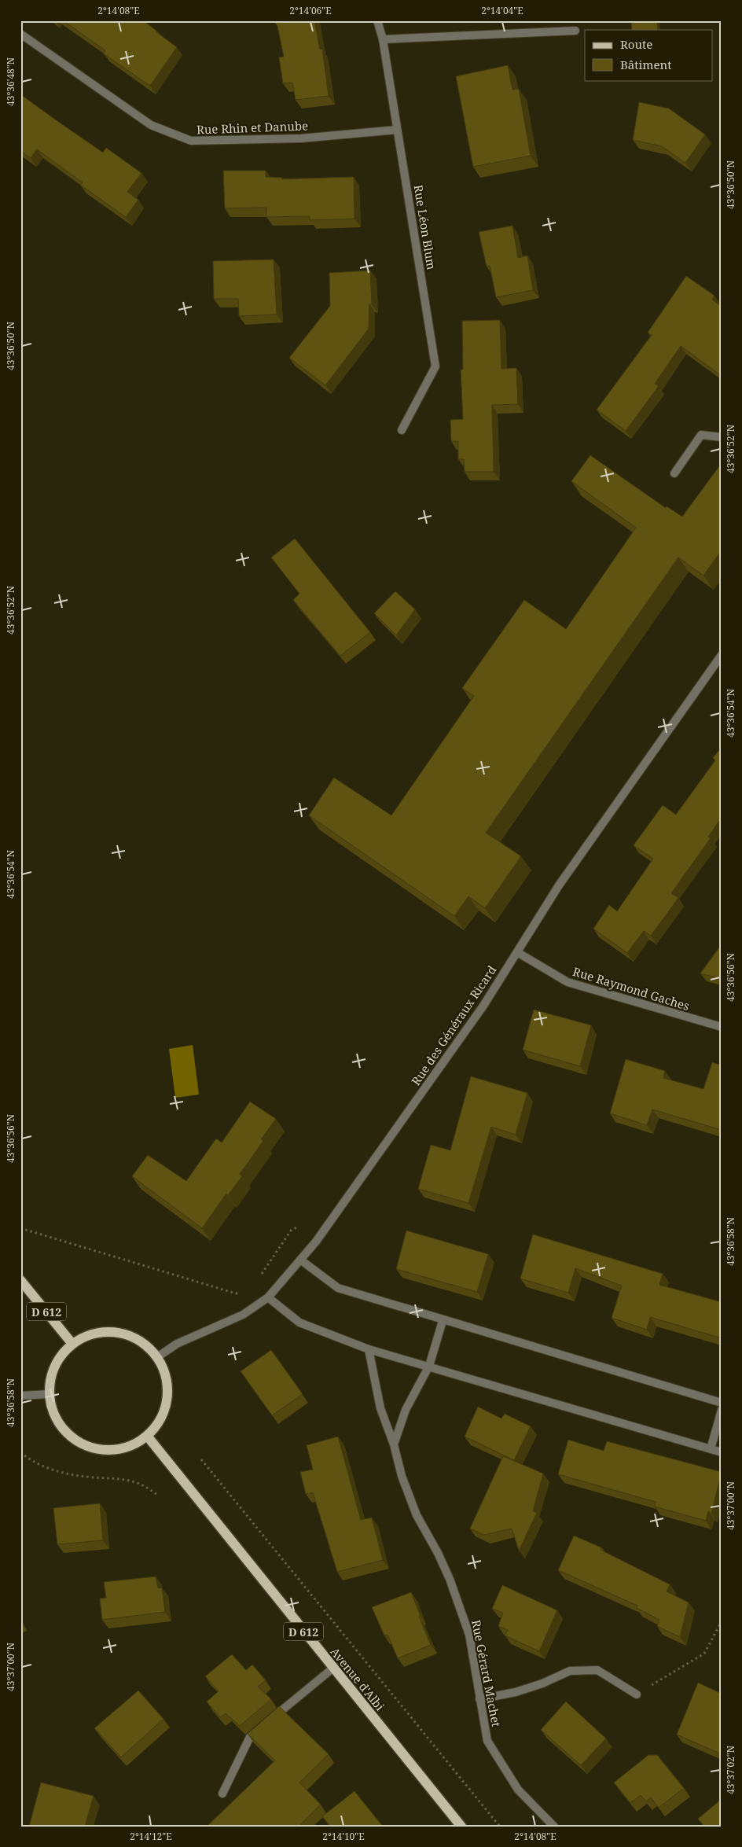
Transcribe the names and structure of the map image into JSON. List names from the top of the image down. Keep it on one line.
{"streets":{"main road":["D 612","Avenue d'Albi"],"street":["Rue Rhin et Danube","Rue Léon Blum","Rue Raymond Gaches","Rue des Généraux Ricard","Rue Gérard Machet"]},"crossings":[["Rue Rhin et Danube","Rue Léon Blum"],["Rue Raymond Gaches","Rue des Généraux Ricard"],["Rue des Généraux Ricard","D 612"],["Rue des Généraux Ricard","Avenue d'Albi"],["D 612","Avenue d'Albi"]],"legend":["Route","Bâtiment"],"coordinates":["2°14'08\"E","2°14'06\"E","2°14'04\"E","43°36'48\"N","43°36'50\"N","43°36'52\"N","43°36'54\"N","43°36'56\"N","43°36'58\"N","43°37'00\"N","43°37'02\"N","2°14'12\"E","2°14'10\"E"]}
